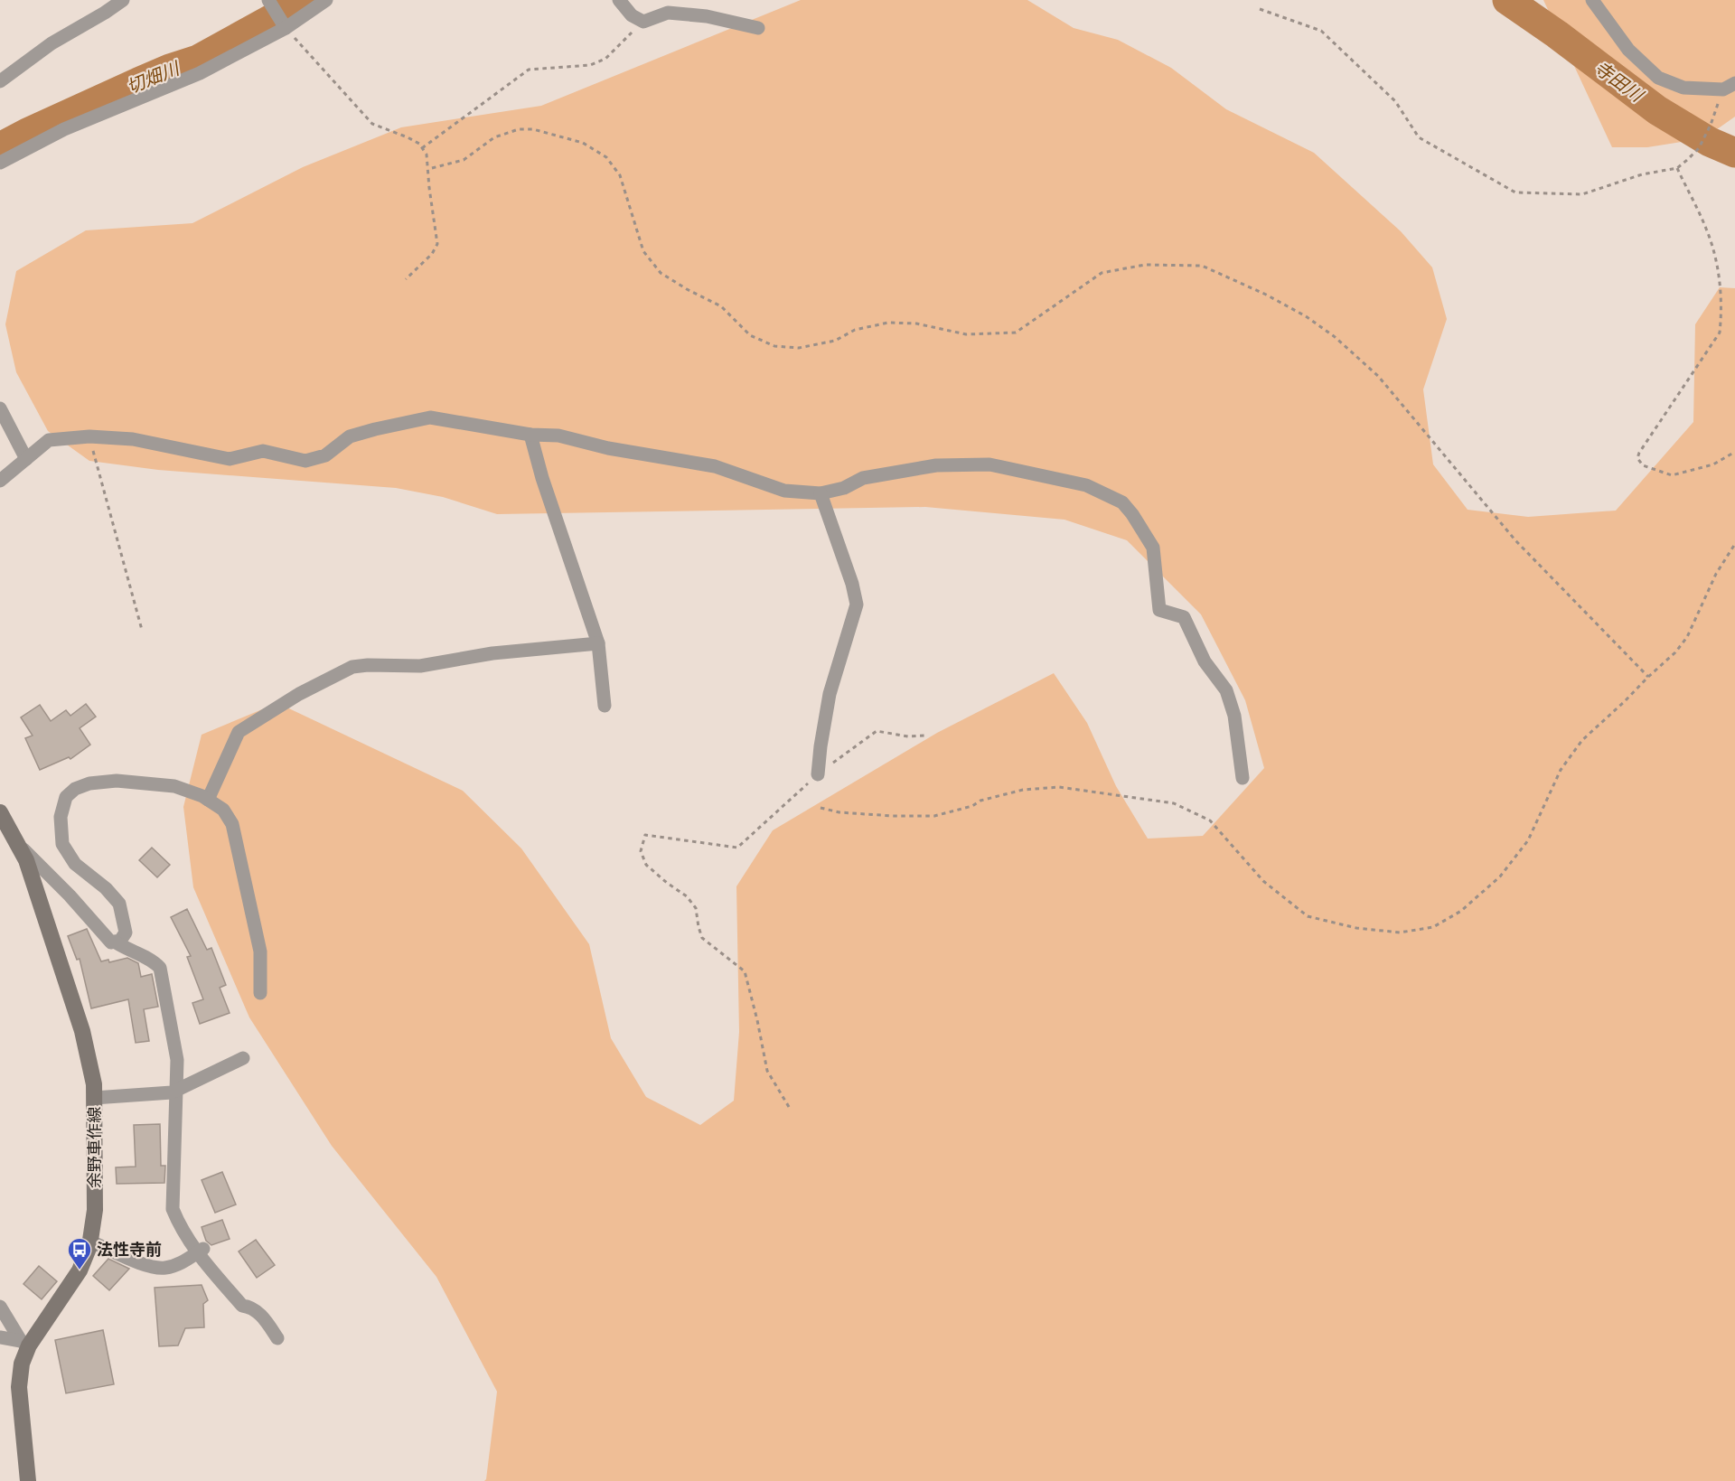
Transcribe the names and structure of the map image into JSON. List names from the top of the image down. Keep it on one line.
{"streets":{"main road":["余野車作線"]},"water":["切畑川","寺田川"],"places":{"bus stop":["法性寺前"]}}
